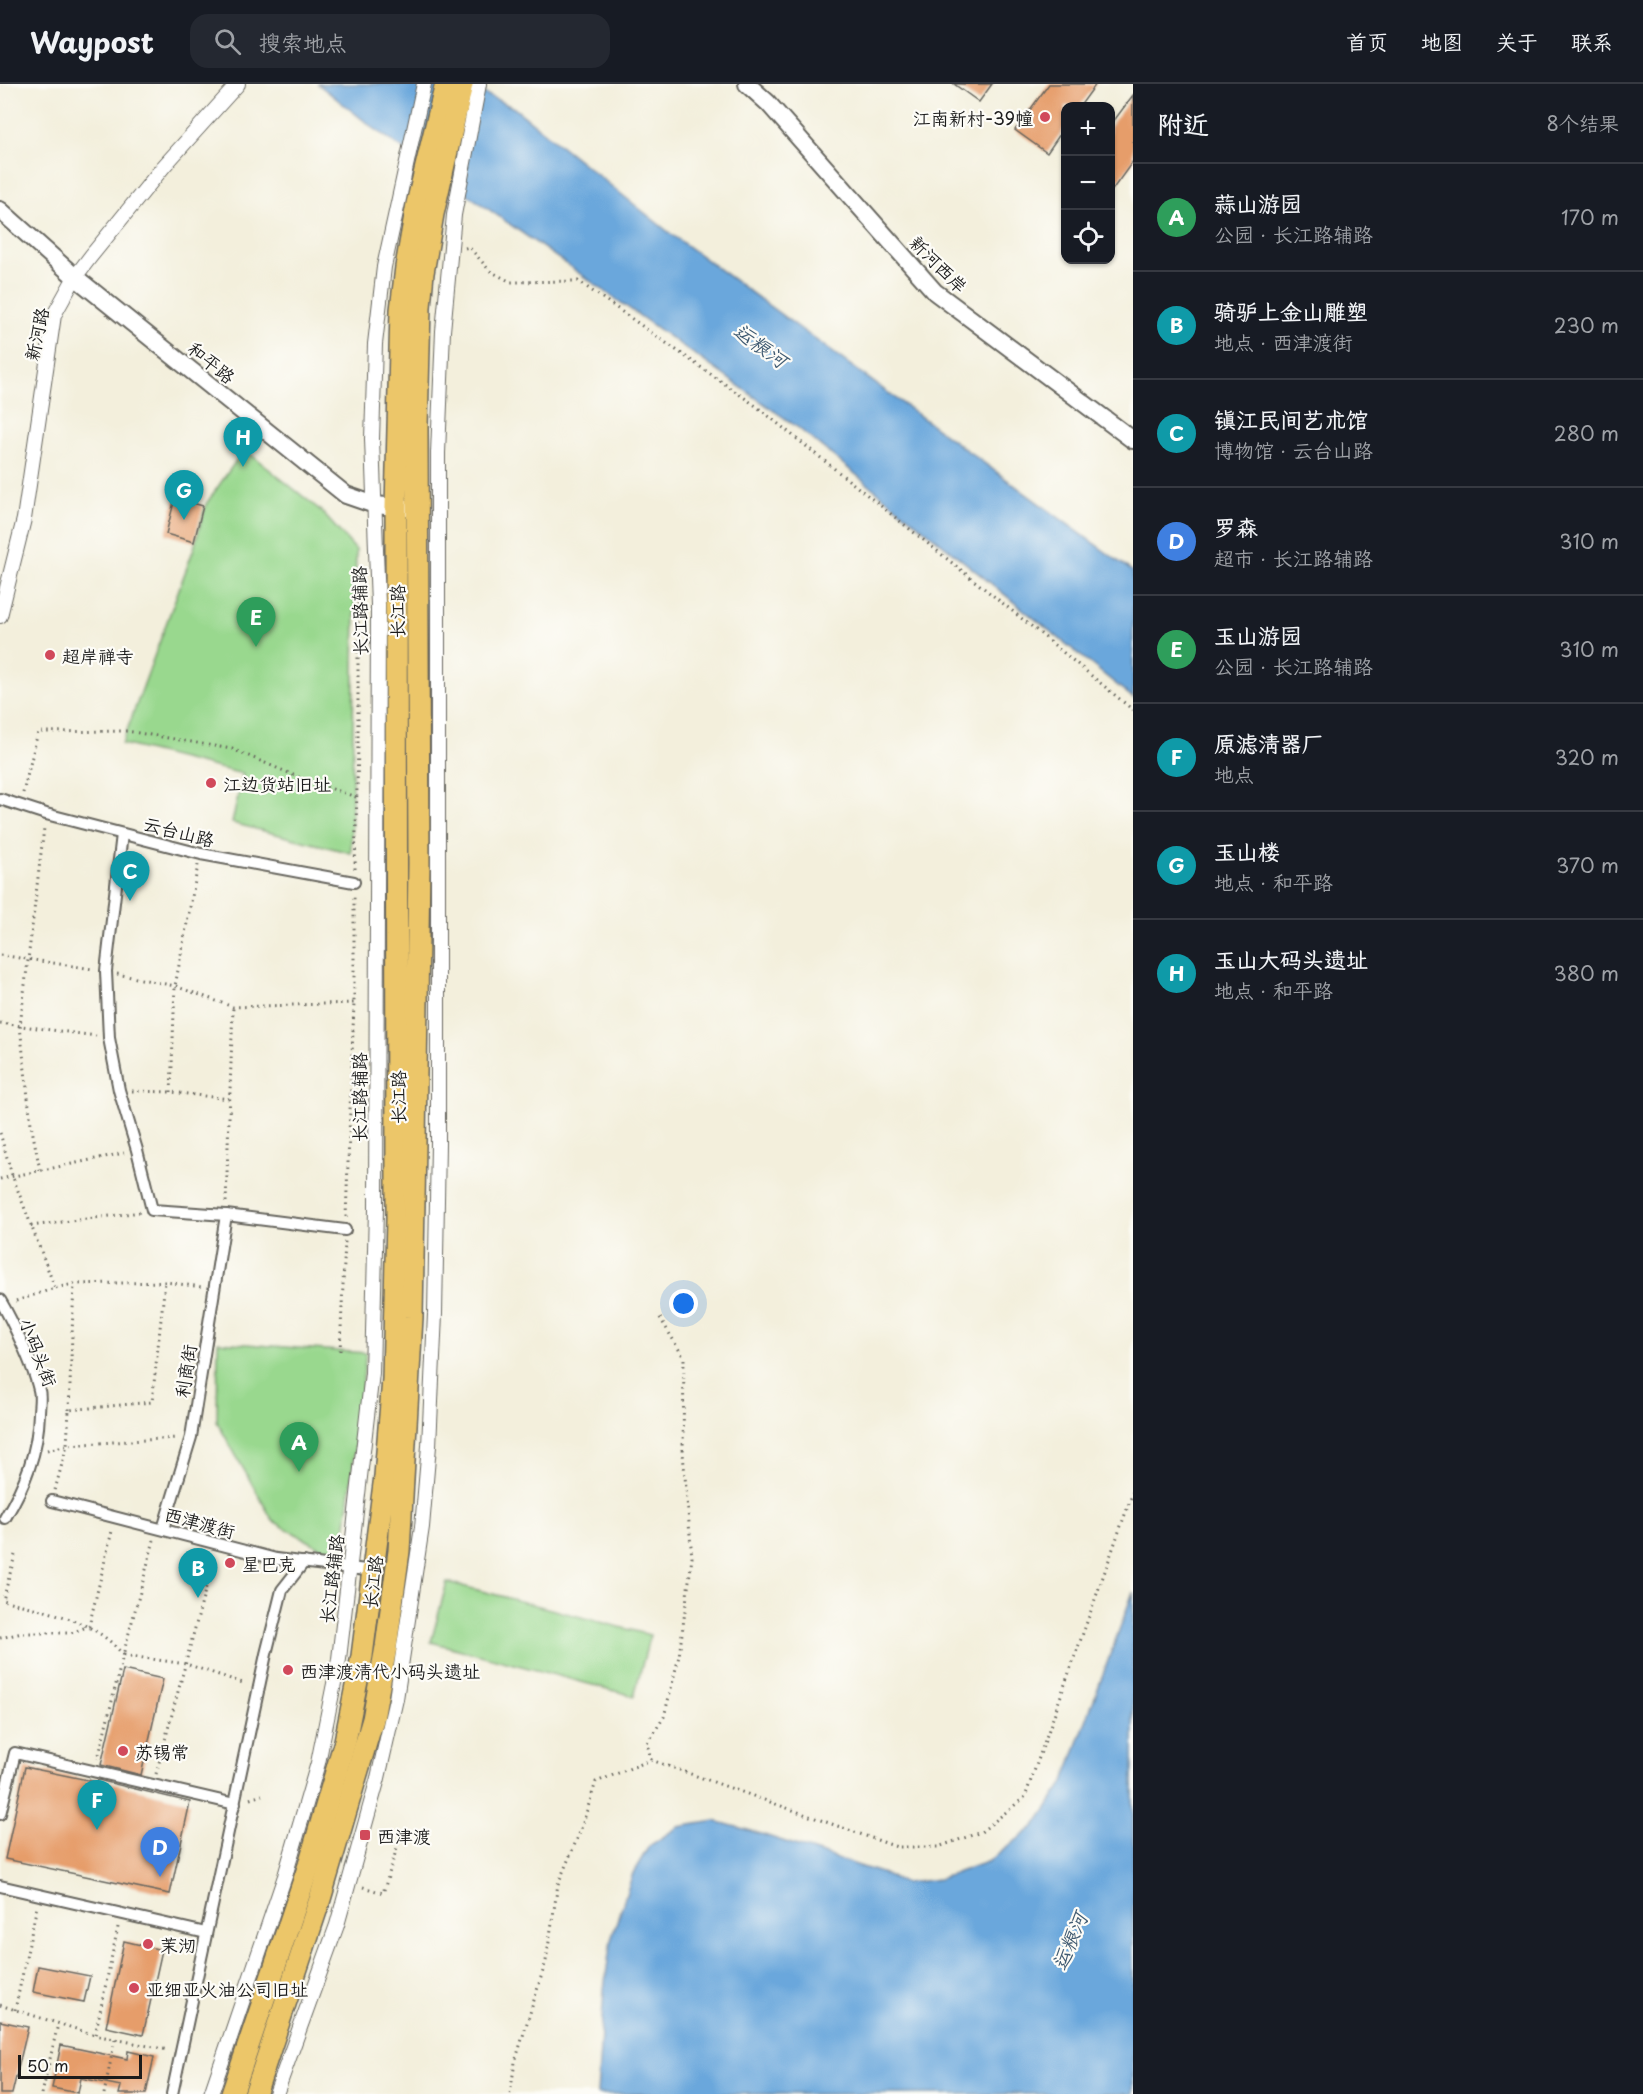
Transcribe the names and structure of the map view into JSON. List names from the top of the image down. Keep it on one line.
{"streets":{"main road":["长江路"],"street":["新河西岸","新河路","和平路","长江路辅路","云台山路","小码头街","利商街","西津渡街"]},"crossings":[["新河路","和平路"],["和平路","长江路辅路"],["和平路","长江路"],["长江路辅路","长江路"],["长江路辅路","西津渡街"],["长江路","西津渡街"],["利商街","西津渡街"]],"water":["运粮河"],"places":{"other":["江南新村-39幢","超岸禅寺","江边货站旧址","星巴克","西津渡清代小码头遗址","苏锡常","茉沏","亚细亚火油公司旧址"],"transit":["西津渡"]},"scale_bar":"50 m","page":{"header":"Waypost","search":"搜索地点","nav":["首页","地图","关于","联系"],"heading":["附近","8个结果"],"map_buttons":["+","−"],"list":[{"mark":"A","name":"蒜山游园","note":"公园 · 长江路辅路","value":"170 m"},{"mark":"B","name":"骑驴上金山雕塑","note":"地点 · 西津渡街","value":"230 m"},{"mark":"C","name":"镇江民间艺术馆","note":"博物馆 · 云台山路","value":"280 m"},{"mark":"D","name":"罗森","note":"超市 · 长江路辅路","value":"310 m"},{"mark":"E","name":"玉山游园","note":"公园 · 长江路辅路","value":"310 m"},{"mark":"F","name":"原滤清器厂","note":"地点","value":"320 m"},{"mark":"G","name":"玉山楼","note":"地点 · 和平路","value":"370 m"},{"mark":"H","name":"玉山大码头遗址","note":"地点 · 和平路","value":"380 m"}],"pins":["H","G","E","C","A","B","F","D"],"scale":"50 m"}}
